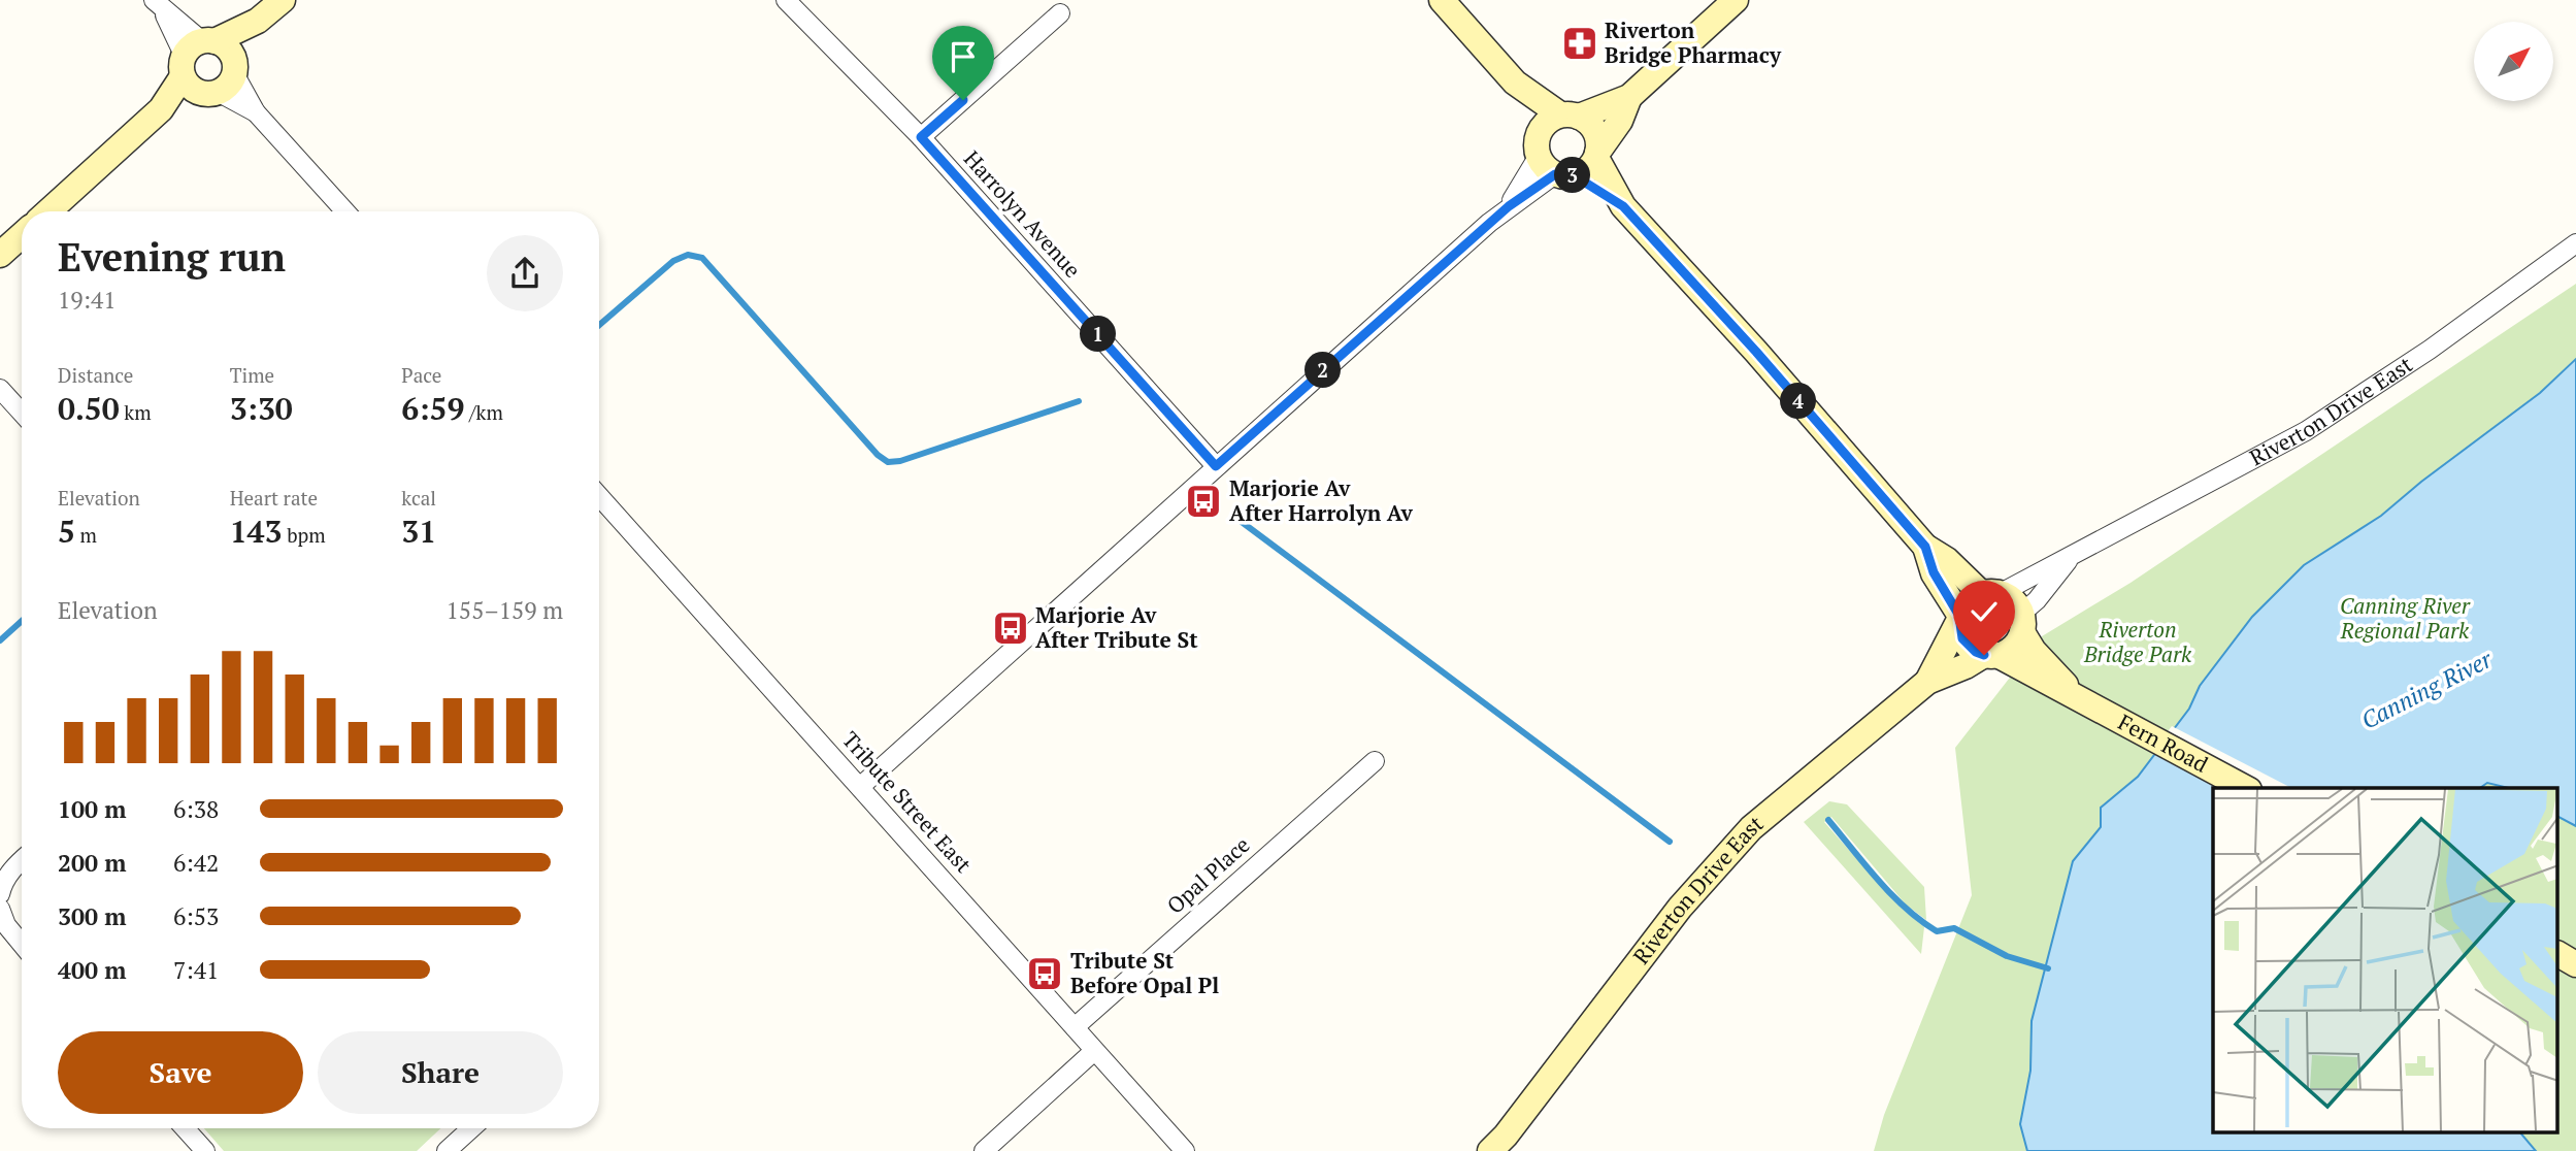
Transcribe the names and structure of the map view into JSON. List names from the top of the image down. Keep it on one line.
{"streets":{"street":["Harrolyn Avenue","Riverton Drive East","Fern Road","Tribute Street East","Opal Place"]},"crossings":[["Riverton Drive East","Fern Road"],["Tribute Street East","Opal Place"]],"water":["Canning River"],"parks":["Canning River Regional Park","Riverton Bridge Park"],"places":{"pharmacy":["Riverton Bridge Pharmacy"],"bus stop":["Marjorie Av After Harrolyn Av","Marjorie Av After Tribute St","Tribute St Before Opal Pl"]},"north":"top right","page":{"pins":["3","1","2","4"],"heading":["Evening run","19:41"],"stats":[["Distance","0.50 km"],["Time","3:30"],["Pace","6:59 /km"],["Elevation","5 m"],["Heart rate","143 bpm"],["kcal","31"]],"chart":["Elevation","155–159 m"],"list":[{"name":"100 m","note":"6:38"},{"name":"200 m","note":"6:42"},{"name":"300 m","note":"6:53"},{"name":"400 m","note":"7:41"}],"buttons":["Save","Share"]}}
